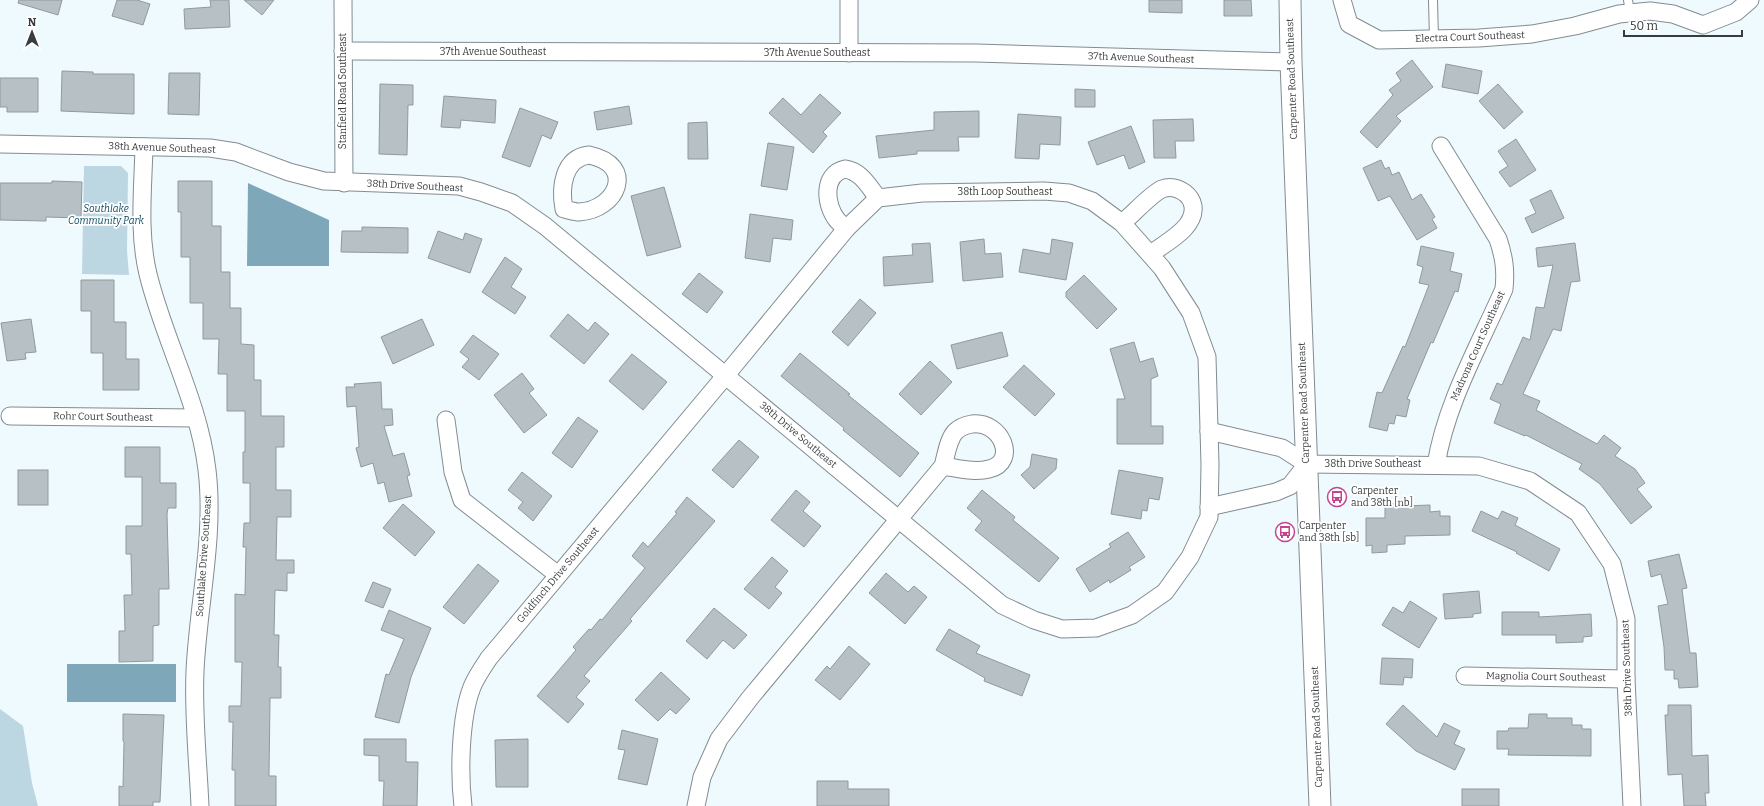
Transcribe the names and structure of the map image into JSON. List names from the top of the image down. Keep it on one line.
{"streets":{"street":["Electra Court Southeast","37th Avenue Southeast","Carpenter Road Southeast","Stanfield Road Southeast","38th Avenue Southeast","38th Drive Southeast","38th Loop Southeast","Madrona Court Southeast","Rohr Court Southeast","Southlake Drive Southeast","Goldfinch Drive Southeast","Magnolia Court Southeast"]},"crossings":[["37th Avenue Southeast","Carpenter Road Southeast"],["37th Avenue Southeast","Stanfield Road Southeast"],["Carpenter Road Southeast","38th Drive Southeast"],["Stanfield Road Southeast","38th Avenue Southeast"],["Stanfield Road Southeast","38th Drive Southeast"],["38th Avenue Southeast","38th Drive Southeast"],["38th Avenue Southeast","Southlake Drive Southeast"],["38th Drive Southeast","38th Loop Southeast"],["38th Drive Southeast","Madrona Court Southeast"],["38th Drive Southeast","Goldfinch Drive Southeast"],["38th Drive Southeast","Magnolia Court Southeast"],["Rohr Court Southeast","Southlake Drive Southeast"]],"parks":["Southlake Community Park"],"places":{"bus stop":["Carpenter and 38th [nb]","Carpenter and 38th [sb]"]},"scale_bar":"50 m","north":"top"}
